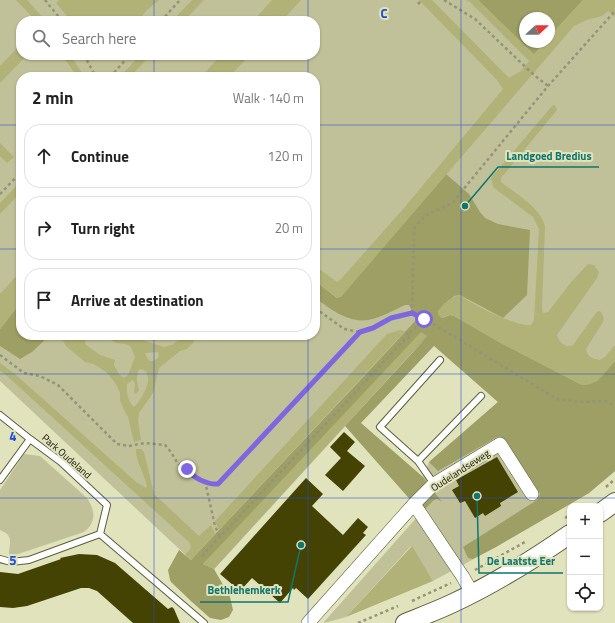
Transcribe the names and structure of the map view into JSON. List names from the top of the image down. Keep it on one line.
{"streets":{"street":["Oudelandseweg"],"lane":["Park Oudeland"]},"places":["Landgoed Bredius","De Laatste Eer","Bethlehemkerk"],"north":"right","page":{"search":"Search here","heading":["2 min","Walk · 140 m"],"list":[["Continue","120 m"],["Turn right","20 m"],"Arrive at destination"],"map_buttons":["+","−"]},"grid":{"columns":["C"],"rows":["4","5"]}}
